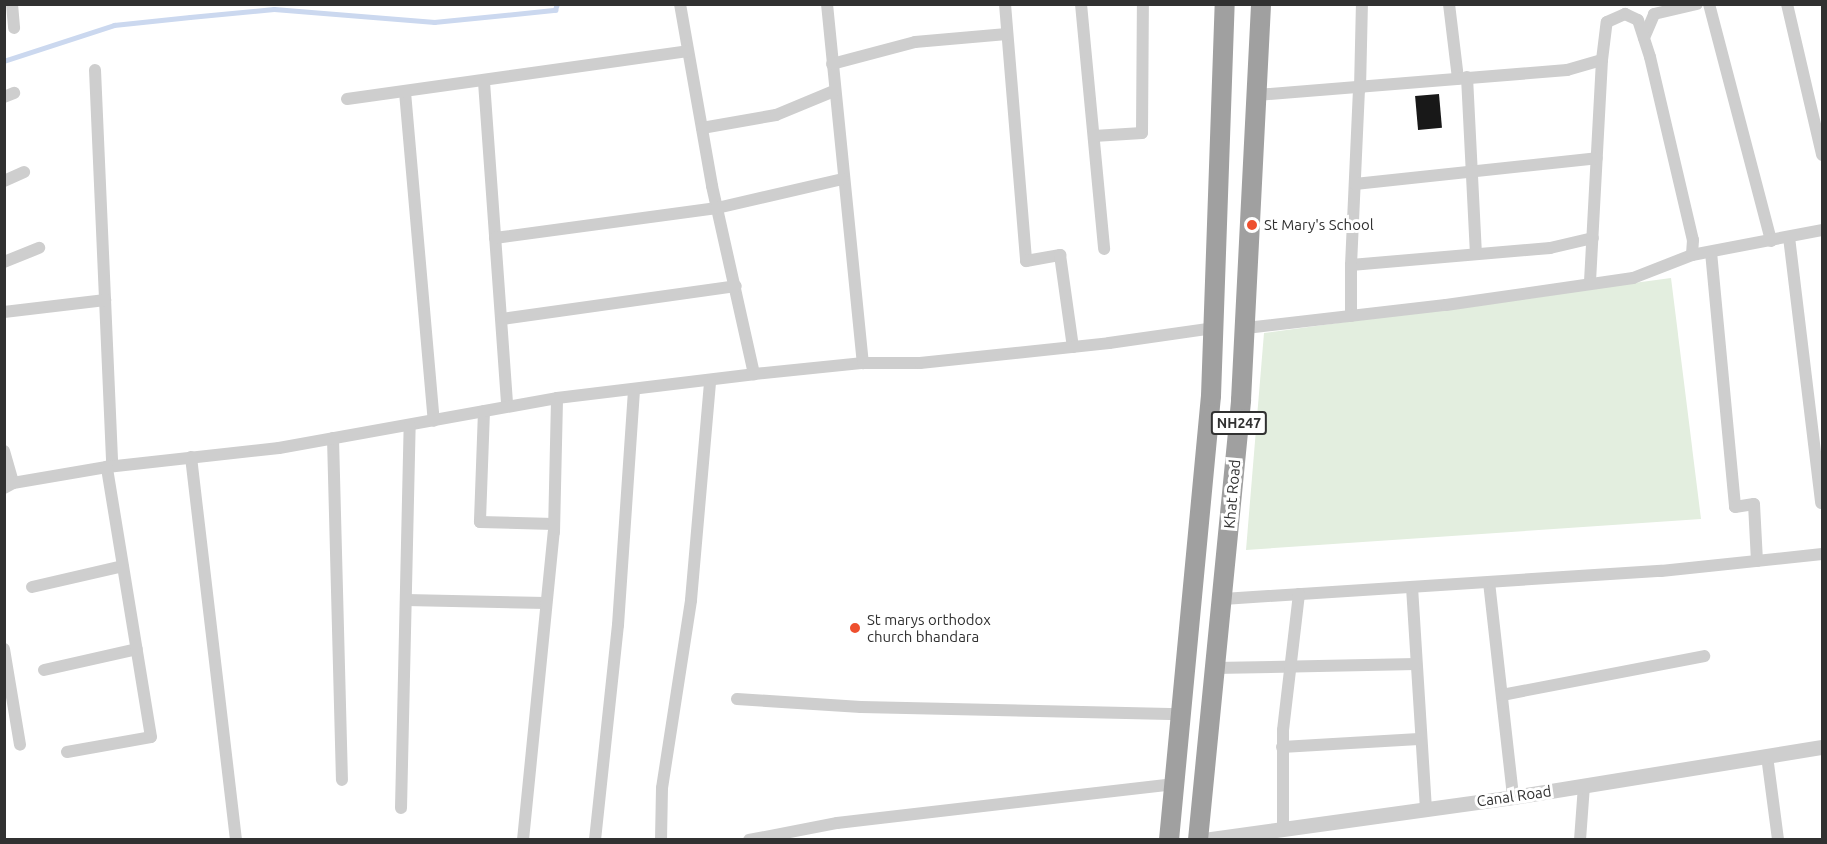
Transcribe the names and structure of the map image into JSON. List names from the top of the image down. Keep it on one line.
{"streets":{"highway":["NH247","Khat Road"],"street":["Canal Road"]},"places":["St Mary's School","St marys orthodox church bhandara"]}
